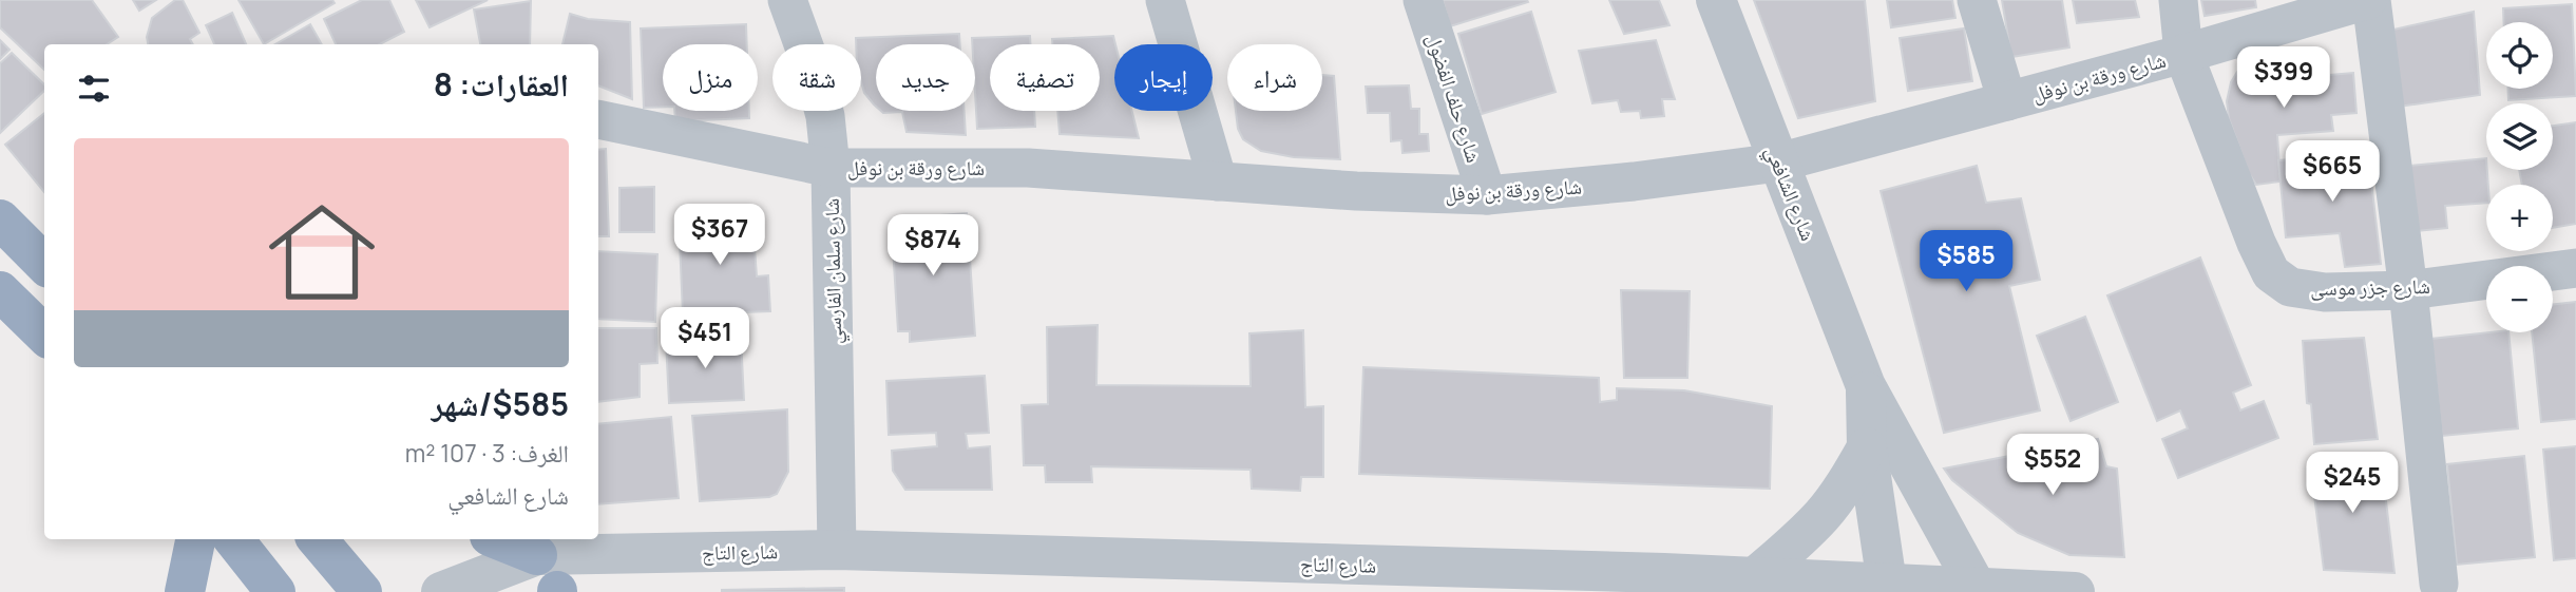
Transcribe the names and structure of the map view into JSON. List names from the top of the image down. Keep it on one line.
{"streets":{"street":["شارع ورقة بن نوفل","شارع حلف الفضول","شارع الشافعي","شارع سلمان الفارسي","شارع جزر موسى","شارع التاج"]},"crossings":[["شارع ورقة بن نوفل","شارع حلف الفضول"],["شارع ورقة بن نوفل","شارع الشافعي"],["شارع ورقة بن نوفل","شارع سلمان الفارسي"],["شارع ورقة بن نوفل","شارع جزر موسى"],["شارع الشافعي","شارع التاج"],["شارع سلمان الفارسي","شارع التاج"]],"page":{"map_buttons":["+","−"],"chip":["شراء","إيجار","تصفية","جديد","شقة","منزل"],"heading":"العقارات: 8","price":["$399","$665","$367","$874","$585","$451","$552","$245"],"list":[{"name":"$585/شهر","note":"الغرف: 3 · 107 m² · شارع الشافعي"}]}}
